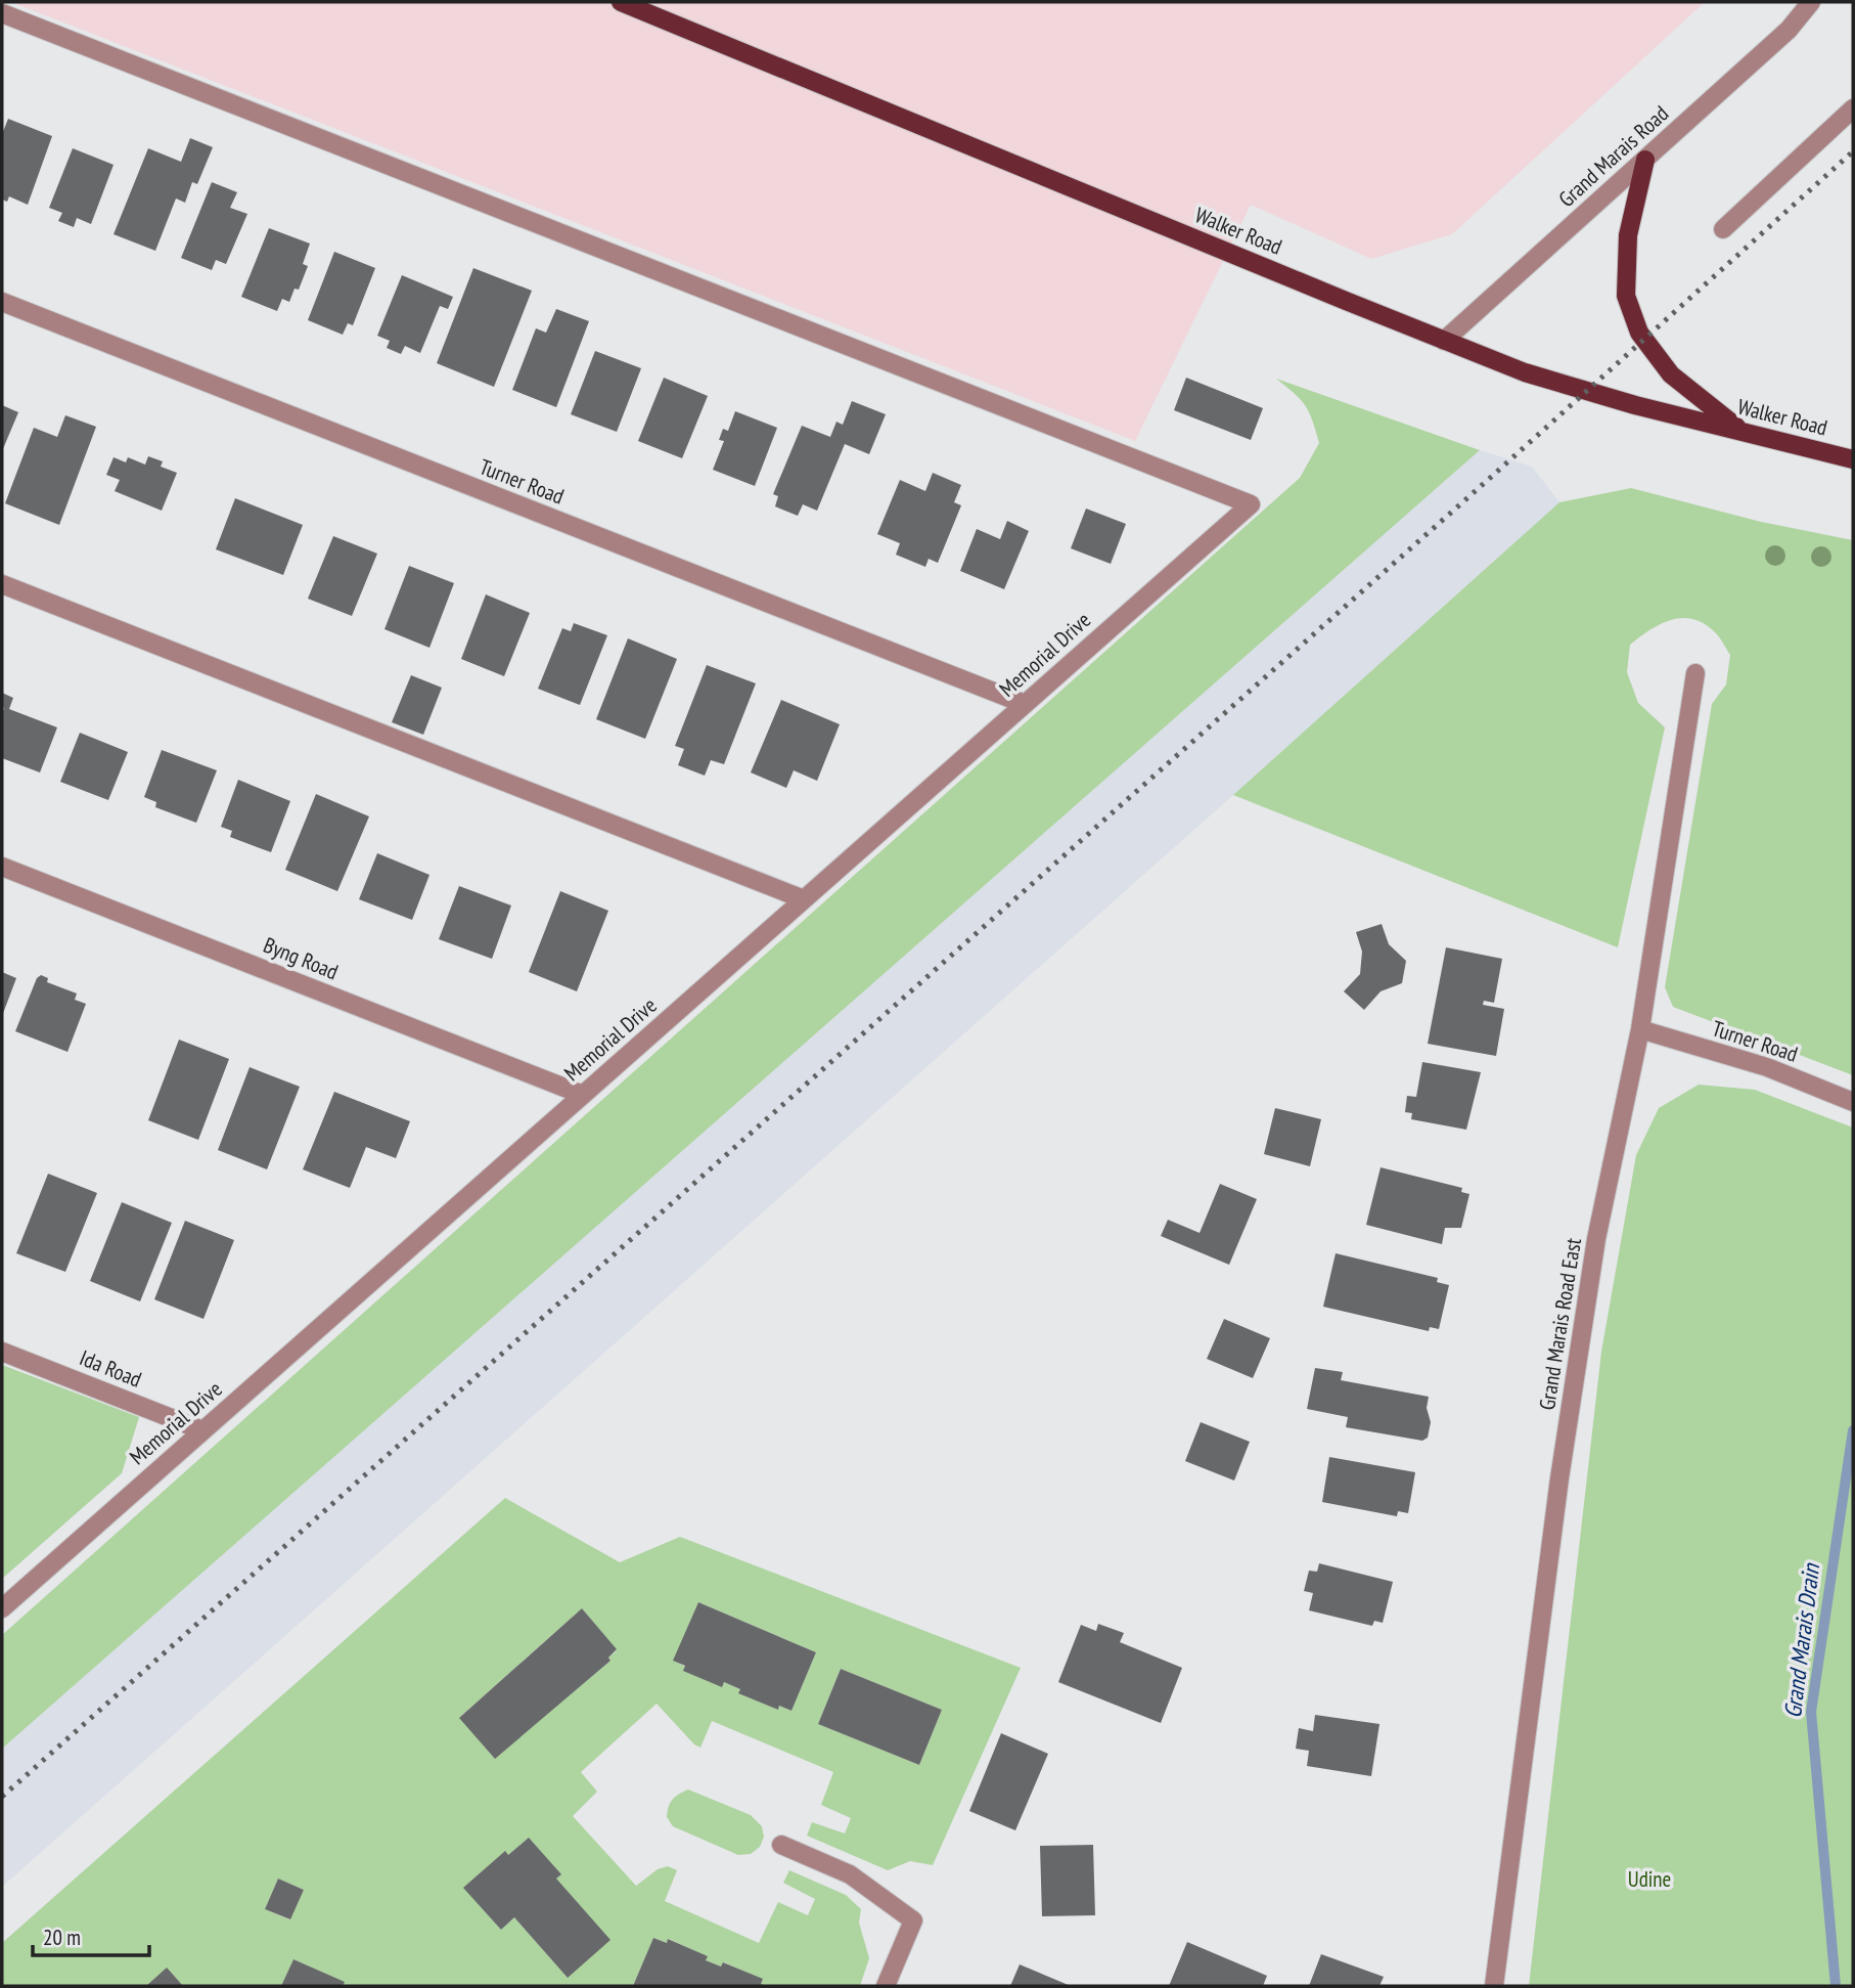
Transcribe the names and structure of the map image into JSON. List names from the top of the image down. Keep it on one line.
{"streets":{"main road":["Walker Road"],"street":["Grand Marais Road","Turner Road","Memorial Drive","Byng Road","Grand Marais Road East","Ida Road"]},"crossings":[["Grand Marais Road","Walker Road"],["Turner Road","Memorial Drive"],["Turner Road","Grand Marais Road East"],["Memorial Drive","Byng Road"],["Memorial Drive","Ida Road"]],"water":["Grand Marais Drain"],"parks":["Udine"],"scale_bar":"20 m"}
